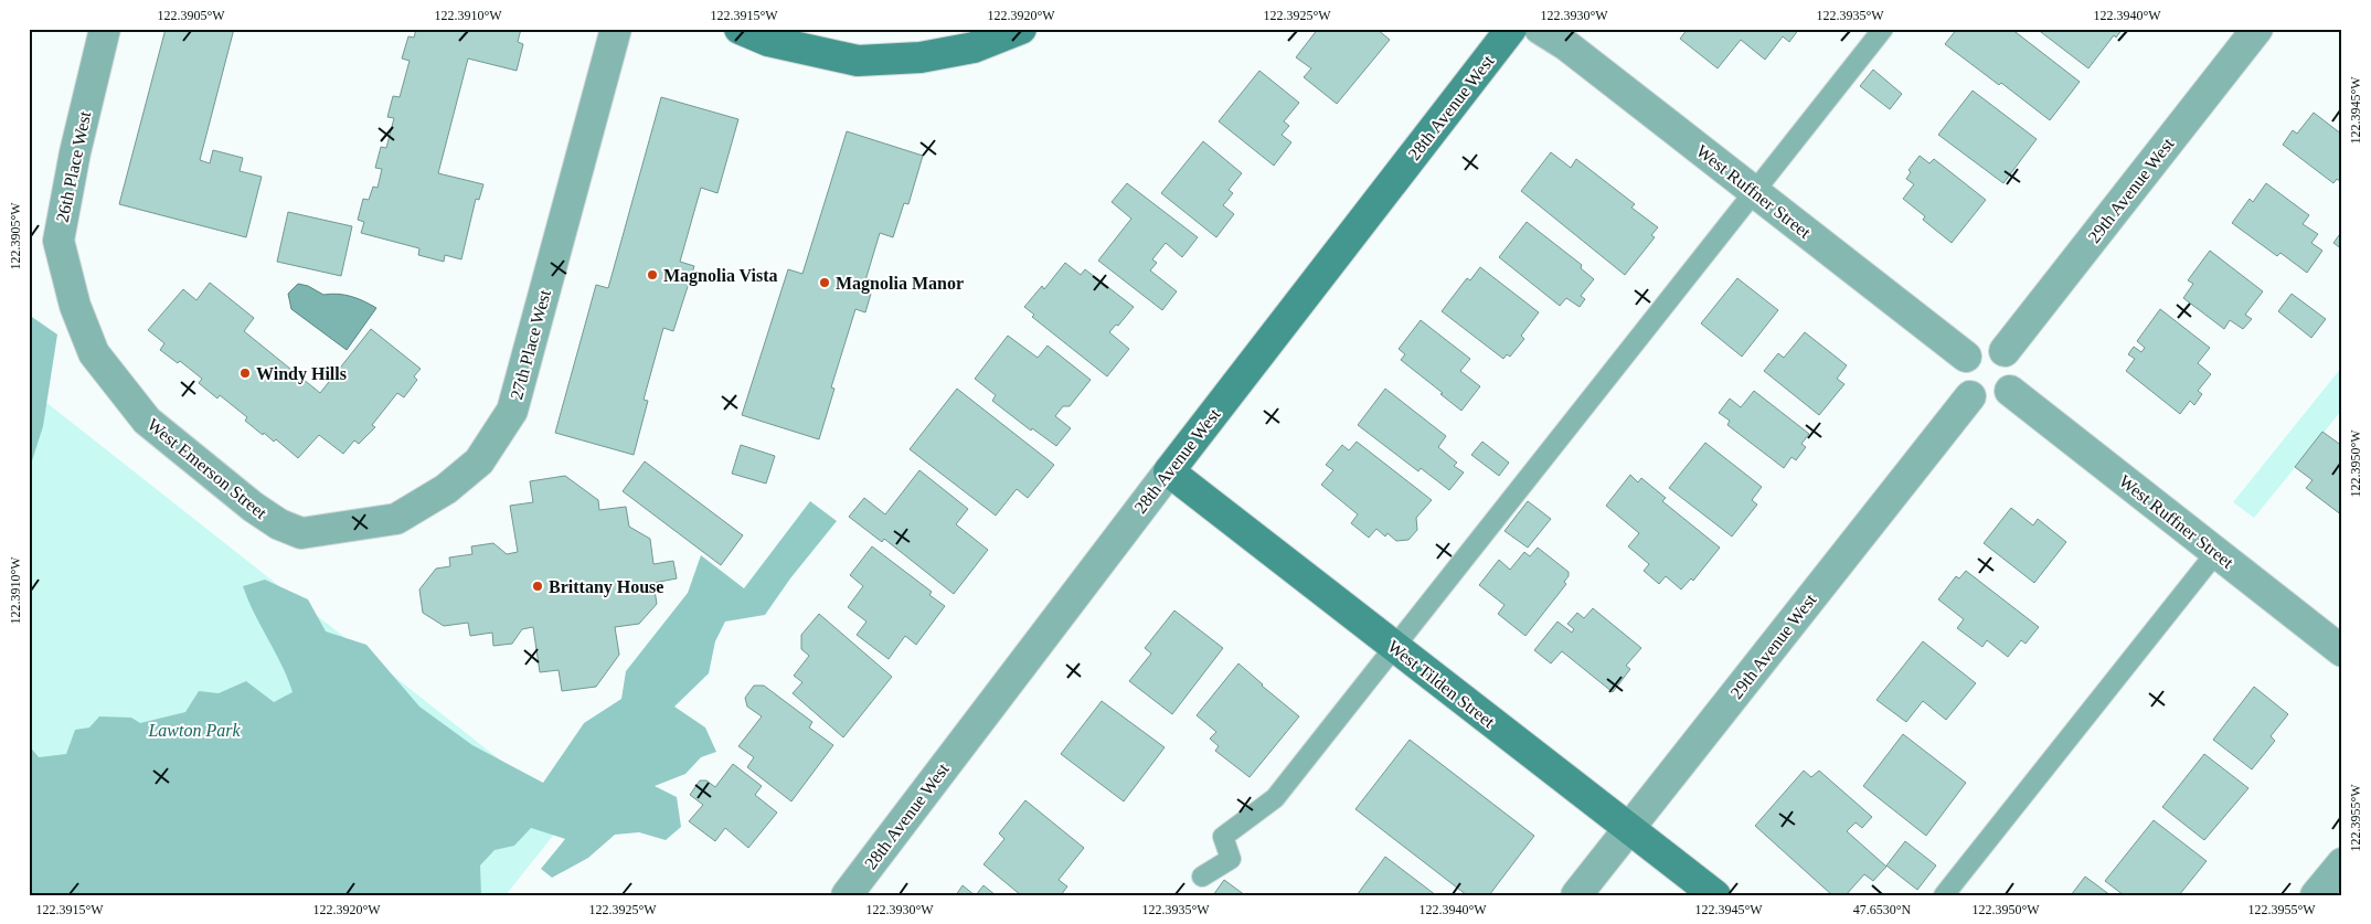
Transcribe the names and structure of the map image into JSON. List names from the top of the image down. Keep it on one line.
{"streets":{"street":["28th Avenue West","26th Place West","29th Avenue West","West Ruffner Street","27th Place West","West Emerson Street","West Tilden Street"]},"crossings":[["28th Avenue West","West Tilden Street"],["26th Place West","West Emerson Street"],["29th Avenue West","West Ruffner Street"],["29th Avenue West","West Tilden Street"],["27th Place West","West Emerson Street"]],"parks":["Lawton Park"],"places":["Magnolia Vista","Magnolia Manor","Windy Hills","Brittany House"],"coordinates":["122.3905°W","122.3910°W","122.3915°W","122.3920°W","122.3925°W","122.3930°W","122.3935°W","122.3940°W","122.3945°W","122.3950°W","122.3955°W","47.6530°N"]}
